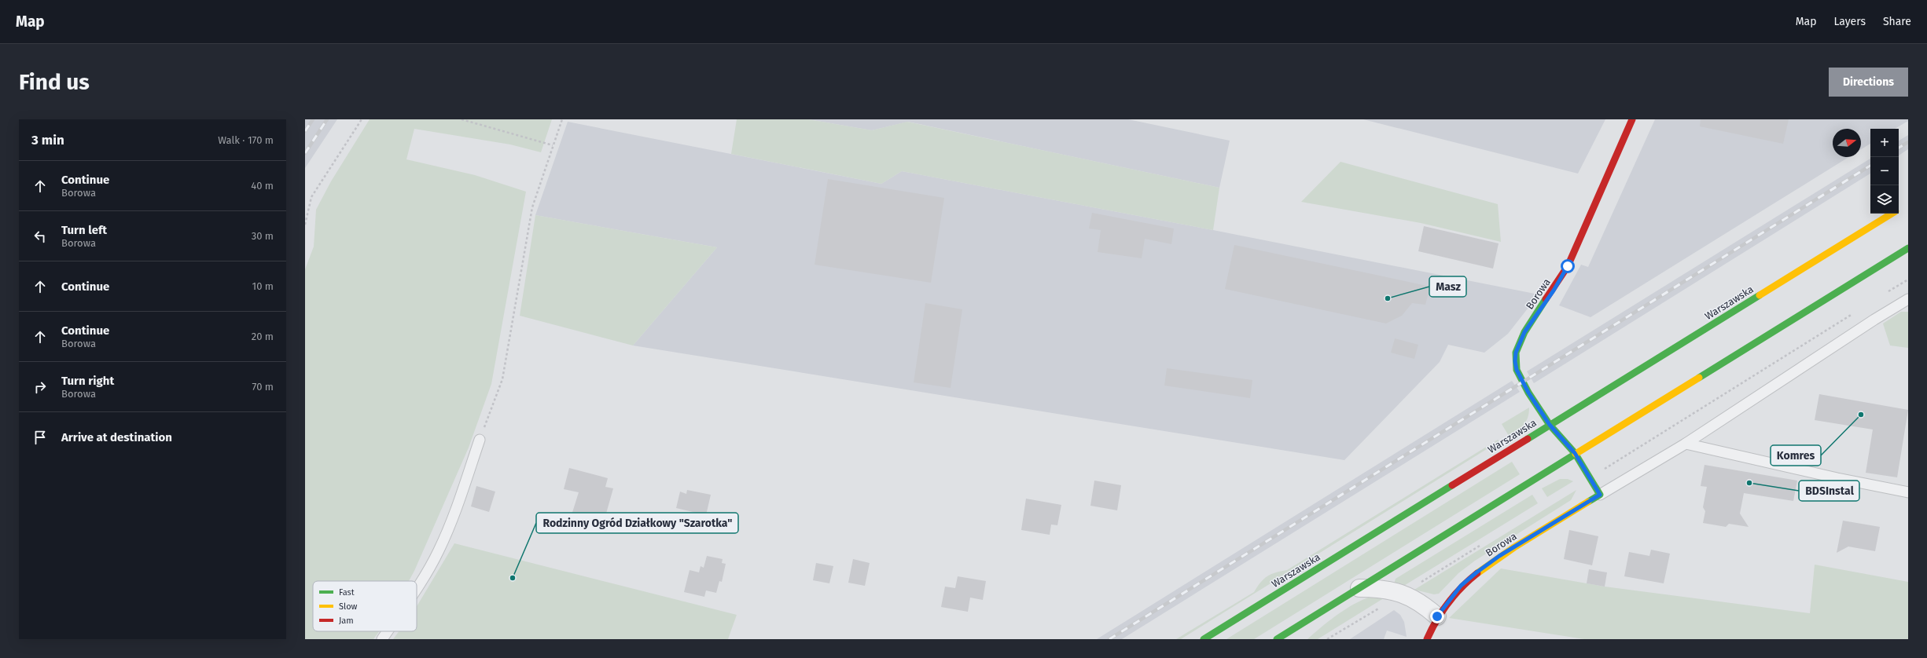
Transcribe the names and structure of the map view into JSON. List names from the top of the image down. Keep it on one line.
{"streets":{"main road":["Borowa","Warszawska"]},"crossings":[["Borowa","Warszawska"]],"places":["Masz","Komres","BDSInstal","Rodzinny Ogród Działkowy \"Szarotka\""],"legend":["Fast","Slow","Jam"],"north":"right","page":{"header":"Map","nav":["Map","Layers","Share"],"buttons":"Directions","title":"Find us","heading":["3 min","Walk · 170 m"],"map_buttons":["+","−"],"list":[["Continue","Borowa","40 m"],["Turn left","Borowa","30 m"],["Continue","10 m"],["Continue","Borowa","20 m"],["Turn right","Borowa","70 m"],"Arrive at destination"]}}
